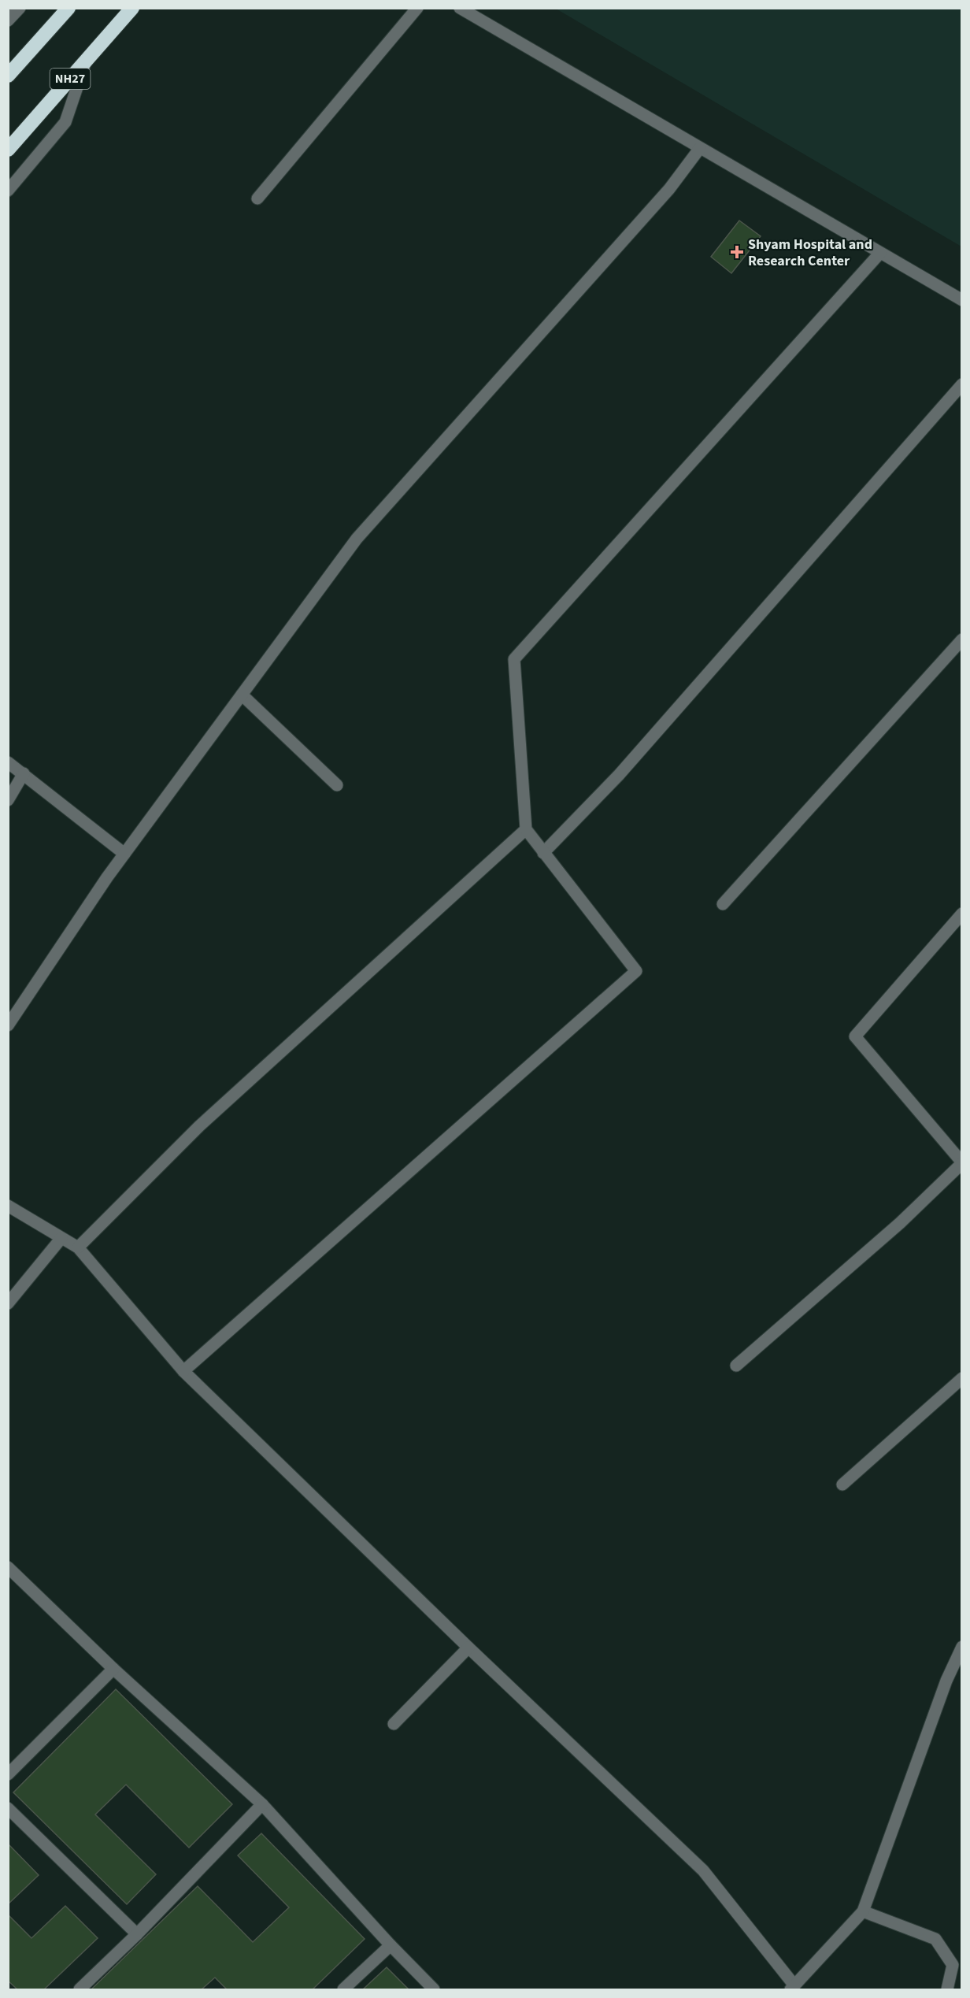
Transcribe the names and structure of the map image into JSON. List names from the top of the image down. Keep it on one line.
{"streets":{"highway":["NH27"]},"places":{"health":["Shyam Hospital and Research Center"]}}
